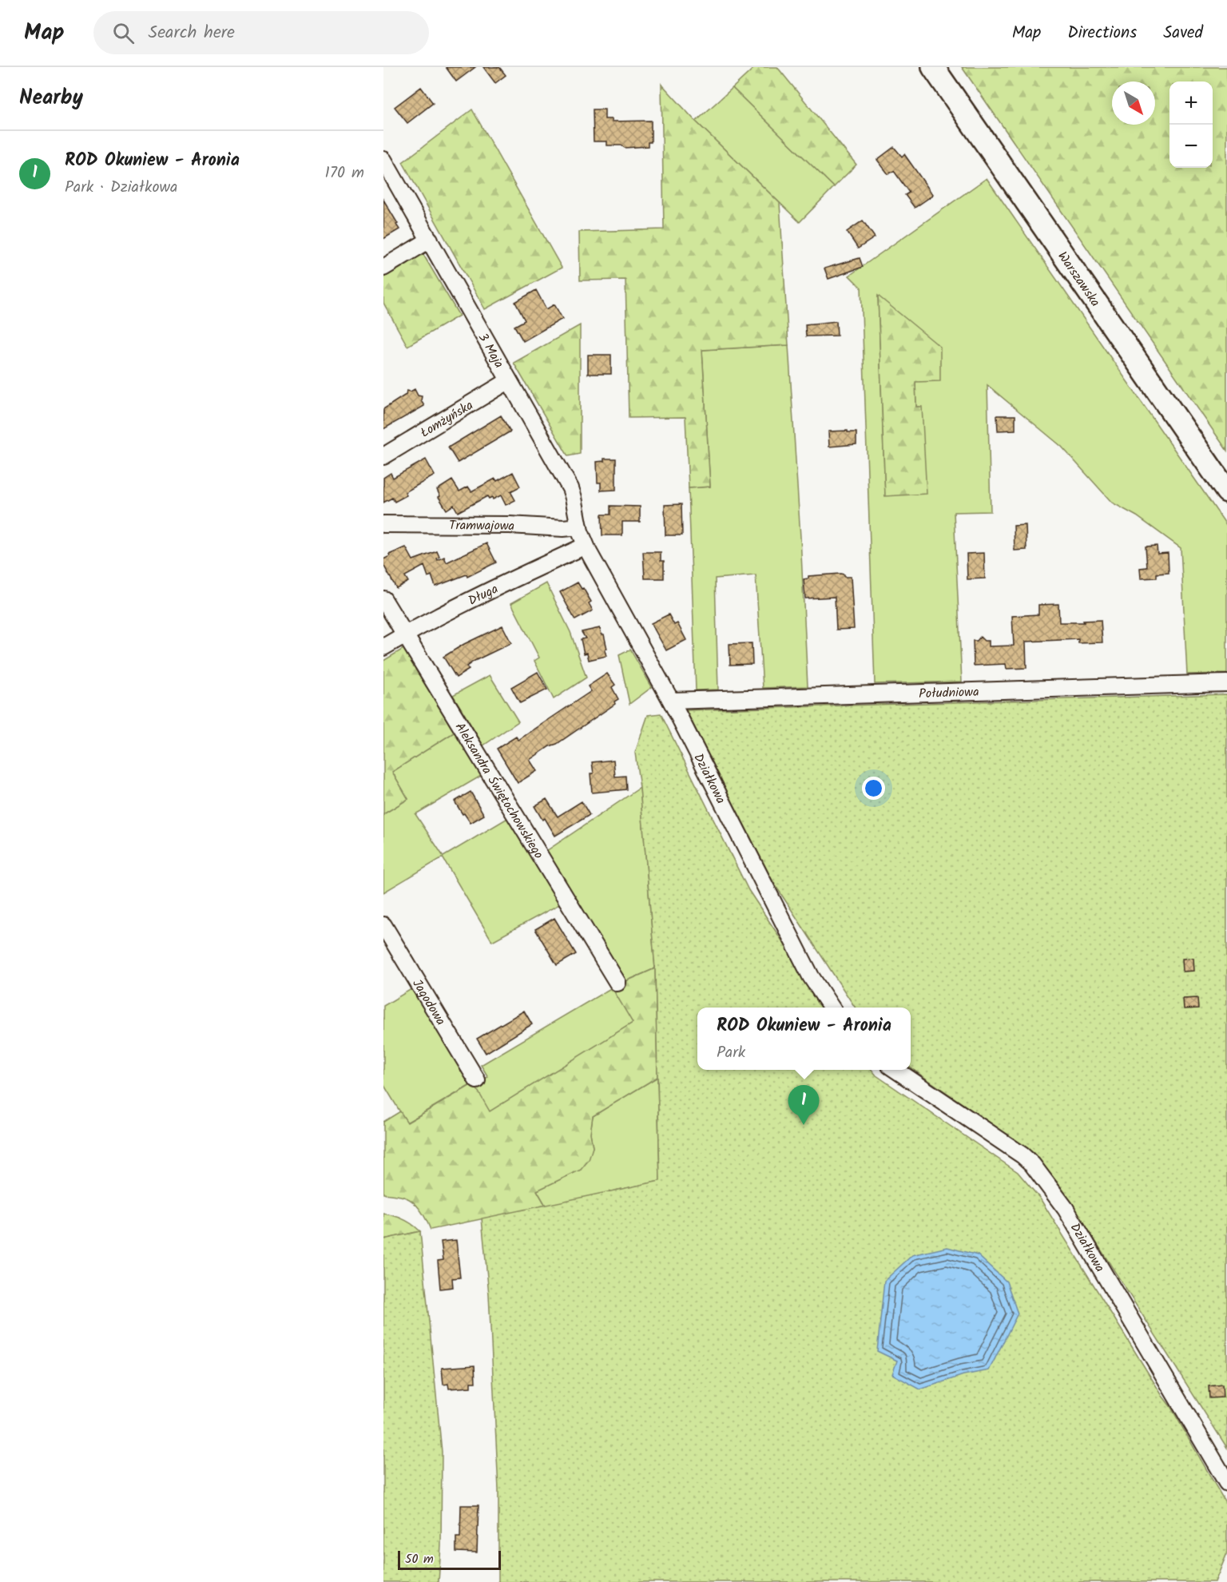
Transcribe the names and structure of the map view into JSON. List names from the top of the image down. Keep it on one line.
{"streets":{"main road":["Warszawska"],"street":["3 Maja","Łomżyńska","Tramwajowa","Długa","Południowa","Działkowa","Aleksandra Świętochowskiego","Jagodowa"]},"crossings":[["3 Maja","Łomżyńska"],["3 Maja","Tramwajowa"],["3 Maja","Długa"],["3 Maja","Działkowa"],["Długa","Działkowa"],["Długa","Aleksandra Świętochowskiego"],["Południowa","Działkowa"]],"scale_bar":"50 m","north":"bottom right","page":{"header":"Map","search":"Search here","nav":["Map","Directions","Saved"],"heading":"Nearby","map_buttons":["+","−"],"list":[{"mark":"1","name":"ROD Okuniew - Aronia","note":"Park · Działkowa","value":"170 m"}],"popup":["ROD Okuniew - Aronia","Park"],"pins":"1","scale":"50 m"}}
